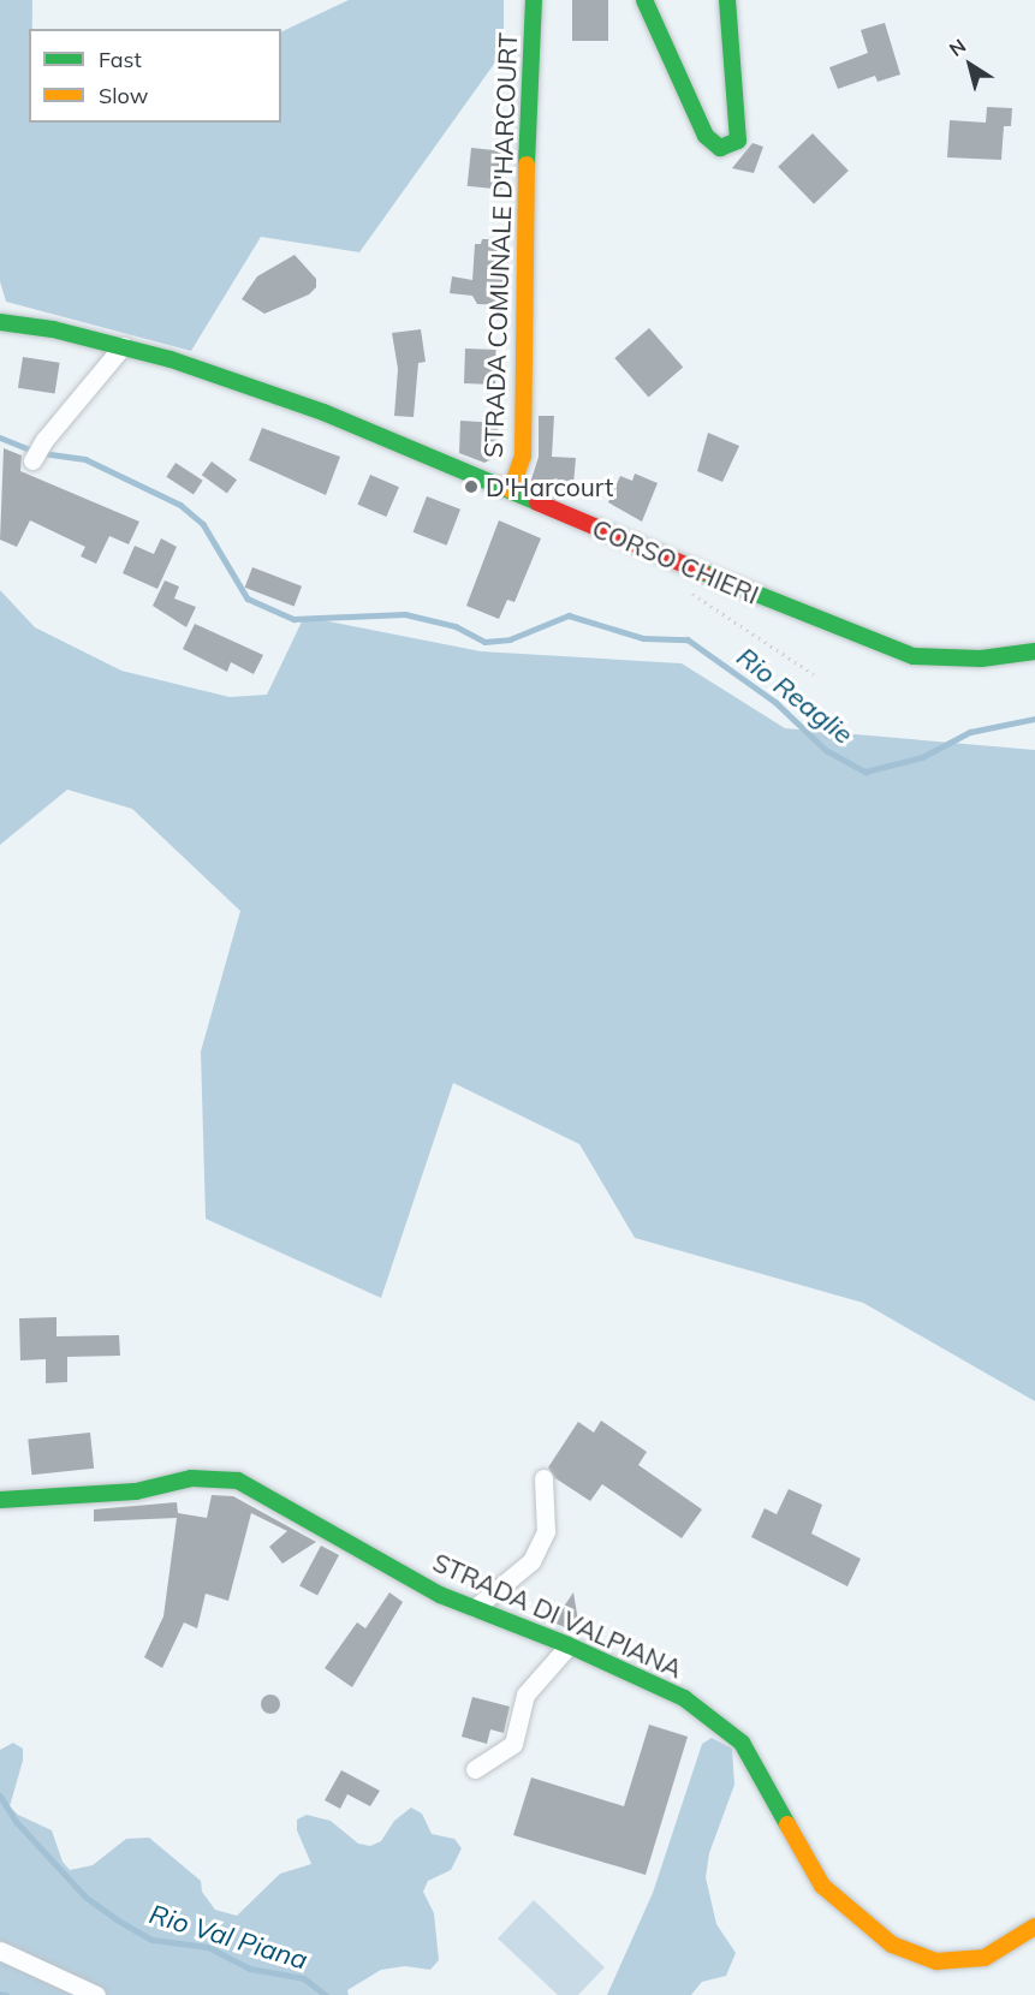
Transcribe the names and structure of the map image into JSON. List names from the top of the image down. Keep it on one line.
{"streets":{"street":["STRADA COMUNALE D'HARCOURT","CORSO CHIERI","STRADA DI VALPIANA"]},"crossings":[["STRADA COMUNALE D'HARCOURT","CORSO CHIERI"]],"water":["Rio Reaglie","Rio Val Piana"],"places":["D'Harcourt"],"legend":["Fast","Slow"],"north":"top left"}
